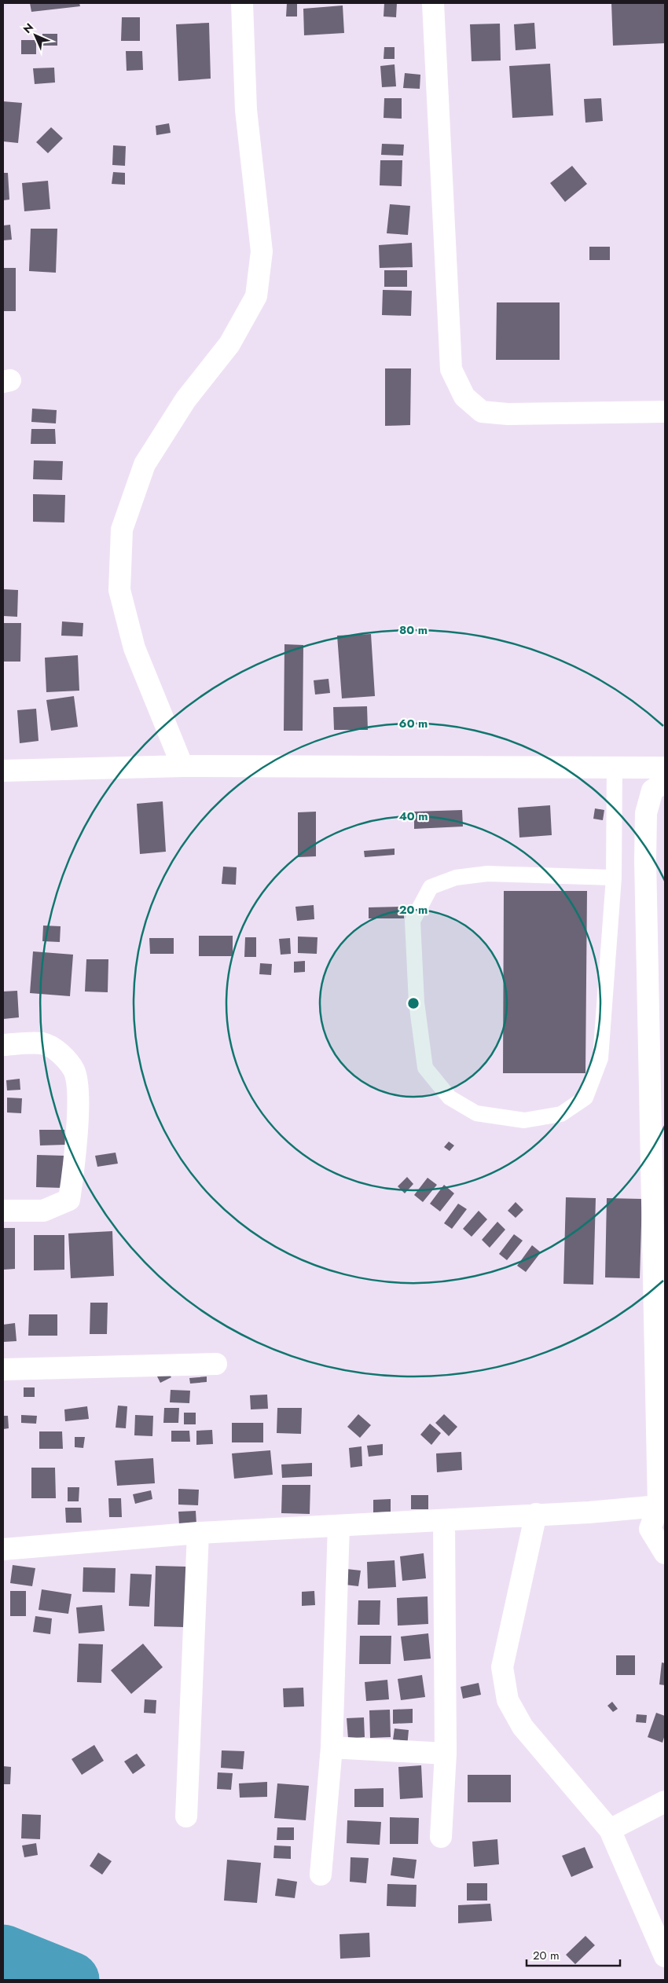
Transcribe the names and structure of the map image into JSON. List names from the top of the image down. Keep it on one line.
{"scale_bar":"20 m","north":"top left","rings":["80 m","60 m","40 m","20 m"]}
